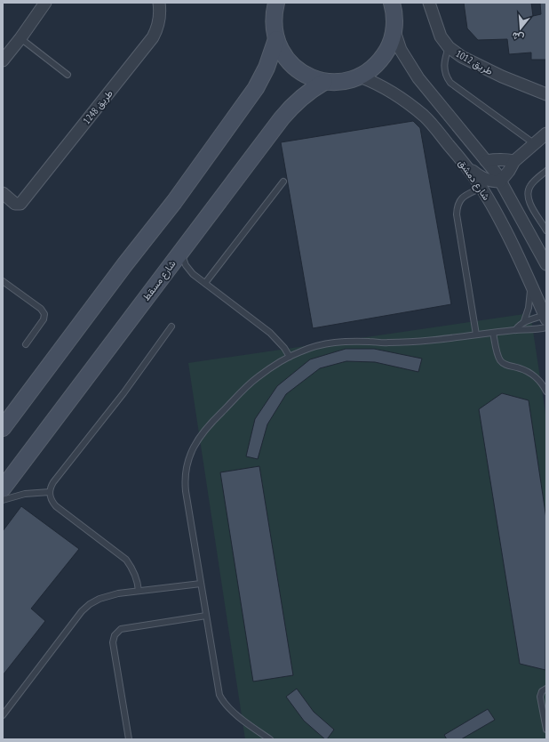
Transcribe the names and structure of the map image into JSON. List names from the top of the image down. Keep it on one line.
{"streets":{"street":["طريق 1012","طريق 1248","شارع دمشق","شارع مسقط"]},"north":"bottom"}
